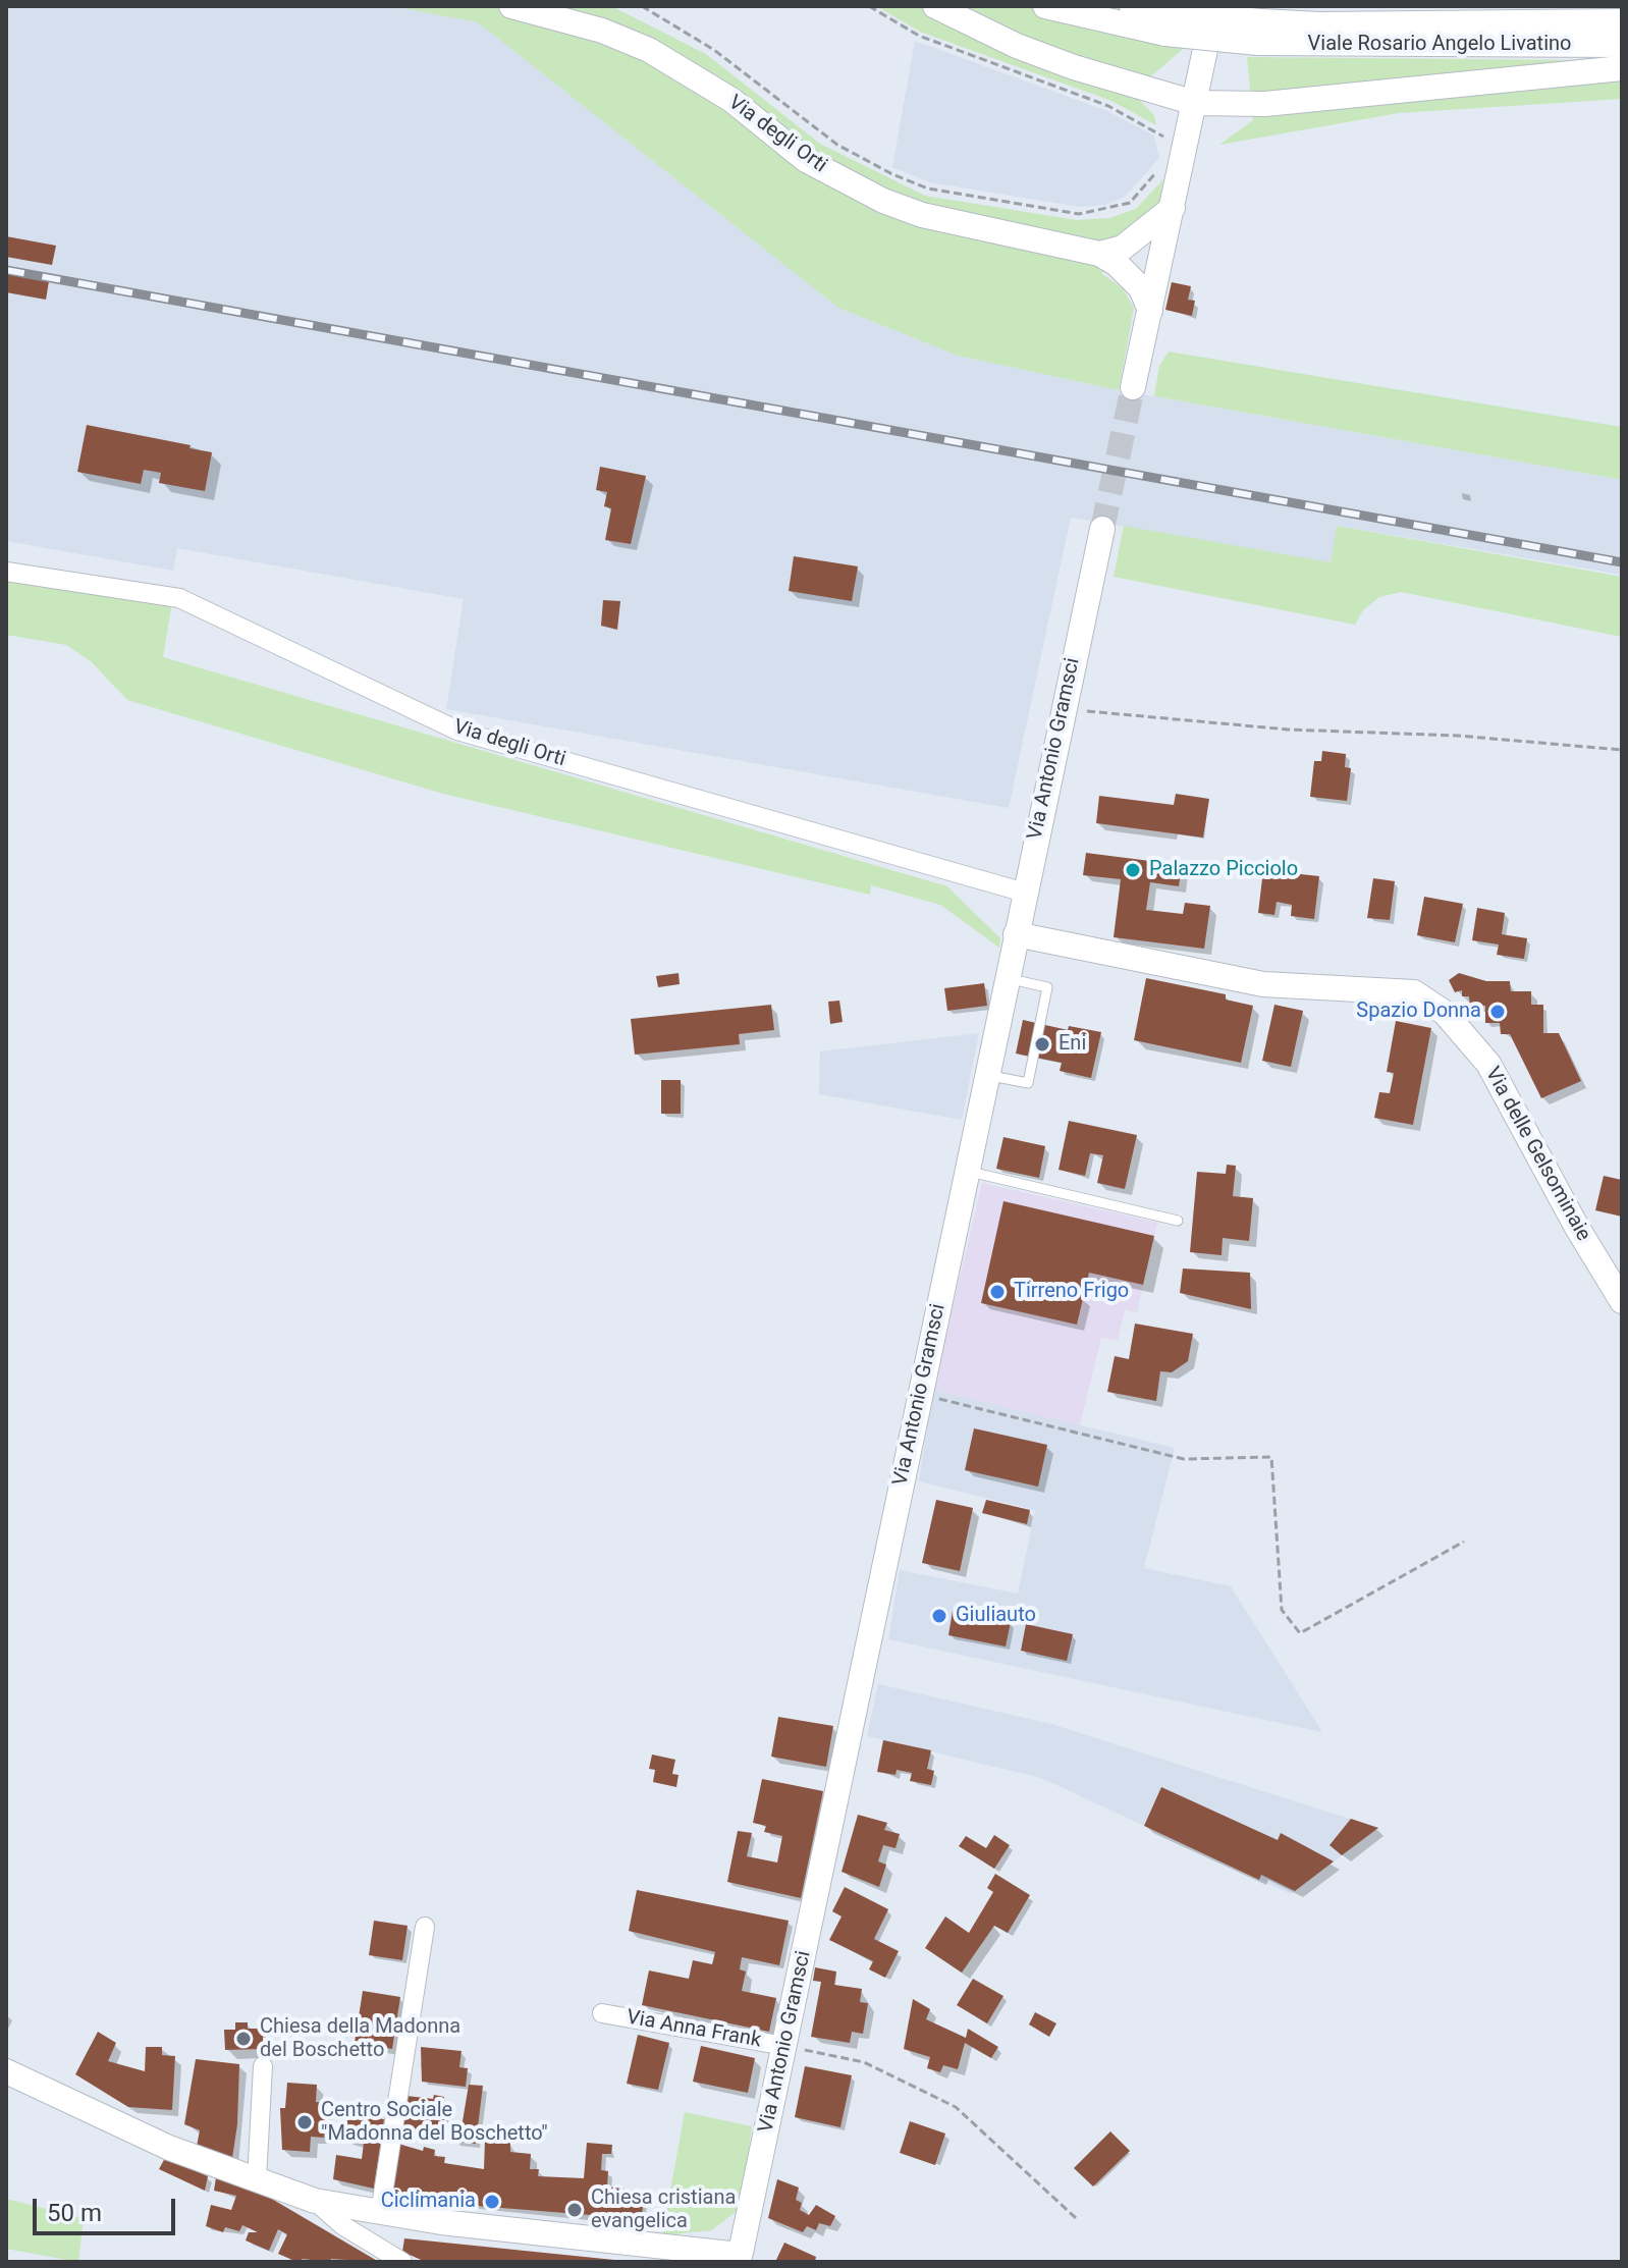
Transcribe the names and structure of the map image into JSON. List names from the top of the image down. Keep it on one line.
{"streets":{"main road":["Viale Rosario Angelo Livatino","Via degli Orti","Via Antonio Gramsci","Via delle Gelsominaie"],"street":["Via Anna Frank"]},"crossings":[["Via degli Orti","Via Antonio Gramsci"],["Via Antonio Gramsci","Via delle Gelsominaie"],["Via Antonio Gramsci","Via Anna Frank"]],"places":["Palazzo Picciolo","Spazio Donna","Eni","Tirreno Frigo","Giuliauto","Chiesa della Madonna del Boschetto","Centro Sociale \"Madonna del Boschetto\"","Ciclimania","Chiesa cristiana evangelica"],"scale_bar":"50 m"}
